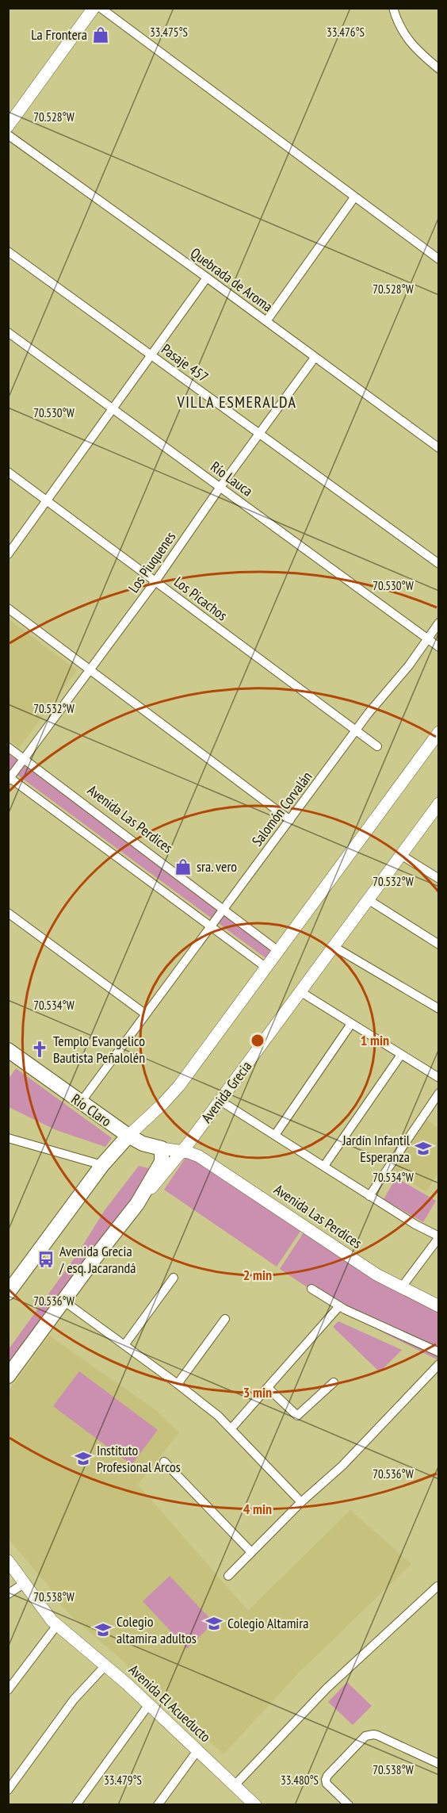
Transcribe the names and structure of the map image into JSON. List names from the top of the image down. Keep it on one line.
{"streets":{"main road":["Avenida Las Perdices","Avenida Grecia","Río Claro","Avenida El Acueducto"],"street":["Quebrada de Aroma","Pasaje 457","Río Lauca","Los Piuquenes","Los Picachos","Salomón Corvalán"]},"crossings":[["Quebrada de Aroma","Los Piuquenes"],["Pasaje 457","Los Piuquenes"],["Río Lauca","Los Piuquenes"],["Río Lauca","Salomón Corvalán"],["Los Piuquenes","Los Picachos"],["Los Piuquenes","Avenida Las Perdices"],["Los Picachos","Salomón Corvalán"],["Salomón Corvalán","Avenida Las Perdices"],["Salomón Corvalán","Río Claro"],["Avenida Las Perdices","Avenida Grecia"],["Avenida Las Perdices","Río Claro"],["Avenida Grecia","Río Claro"]],"districts":["VILLA ESMERALDA"],"places":{"shop":["La Frontera","sra. vero"],"church":["Templo Evangelico Bautista Peñalolén"],"school or university":["Jardín Infantil Esperanza","Instituto Profesional Arcos","Colegio Altamira","Colegio altamira adultos"],"bus stop":["Avenida Grecia / esq. Jacarandá"]},"coordinates":["33.475°S","33.476°S","70.528°W","70.530°W","70.532°W","70.534°W","70.536°W","70.538°W","33.479°S","33.480°S"],"rings":["1 min","2 min","3 min","4 min"]}
